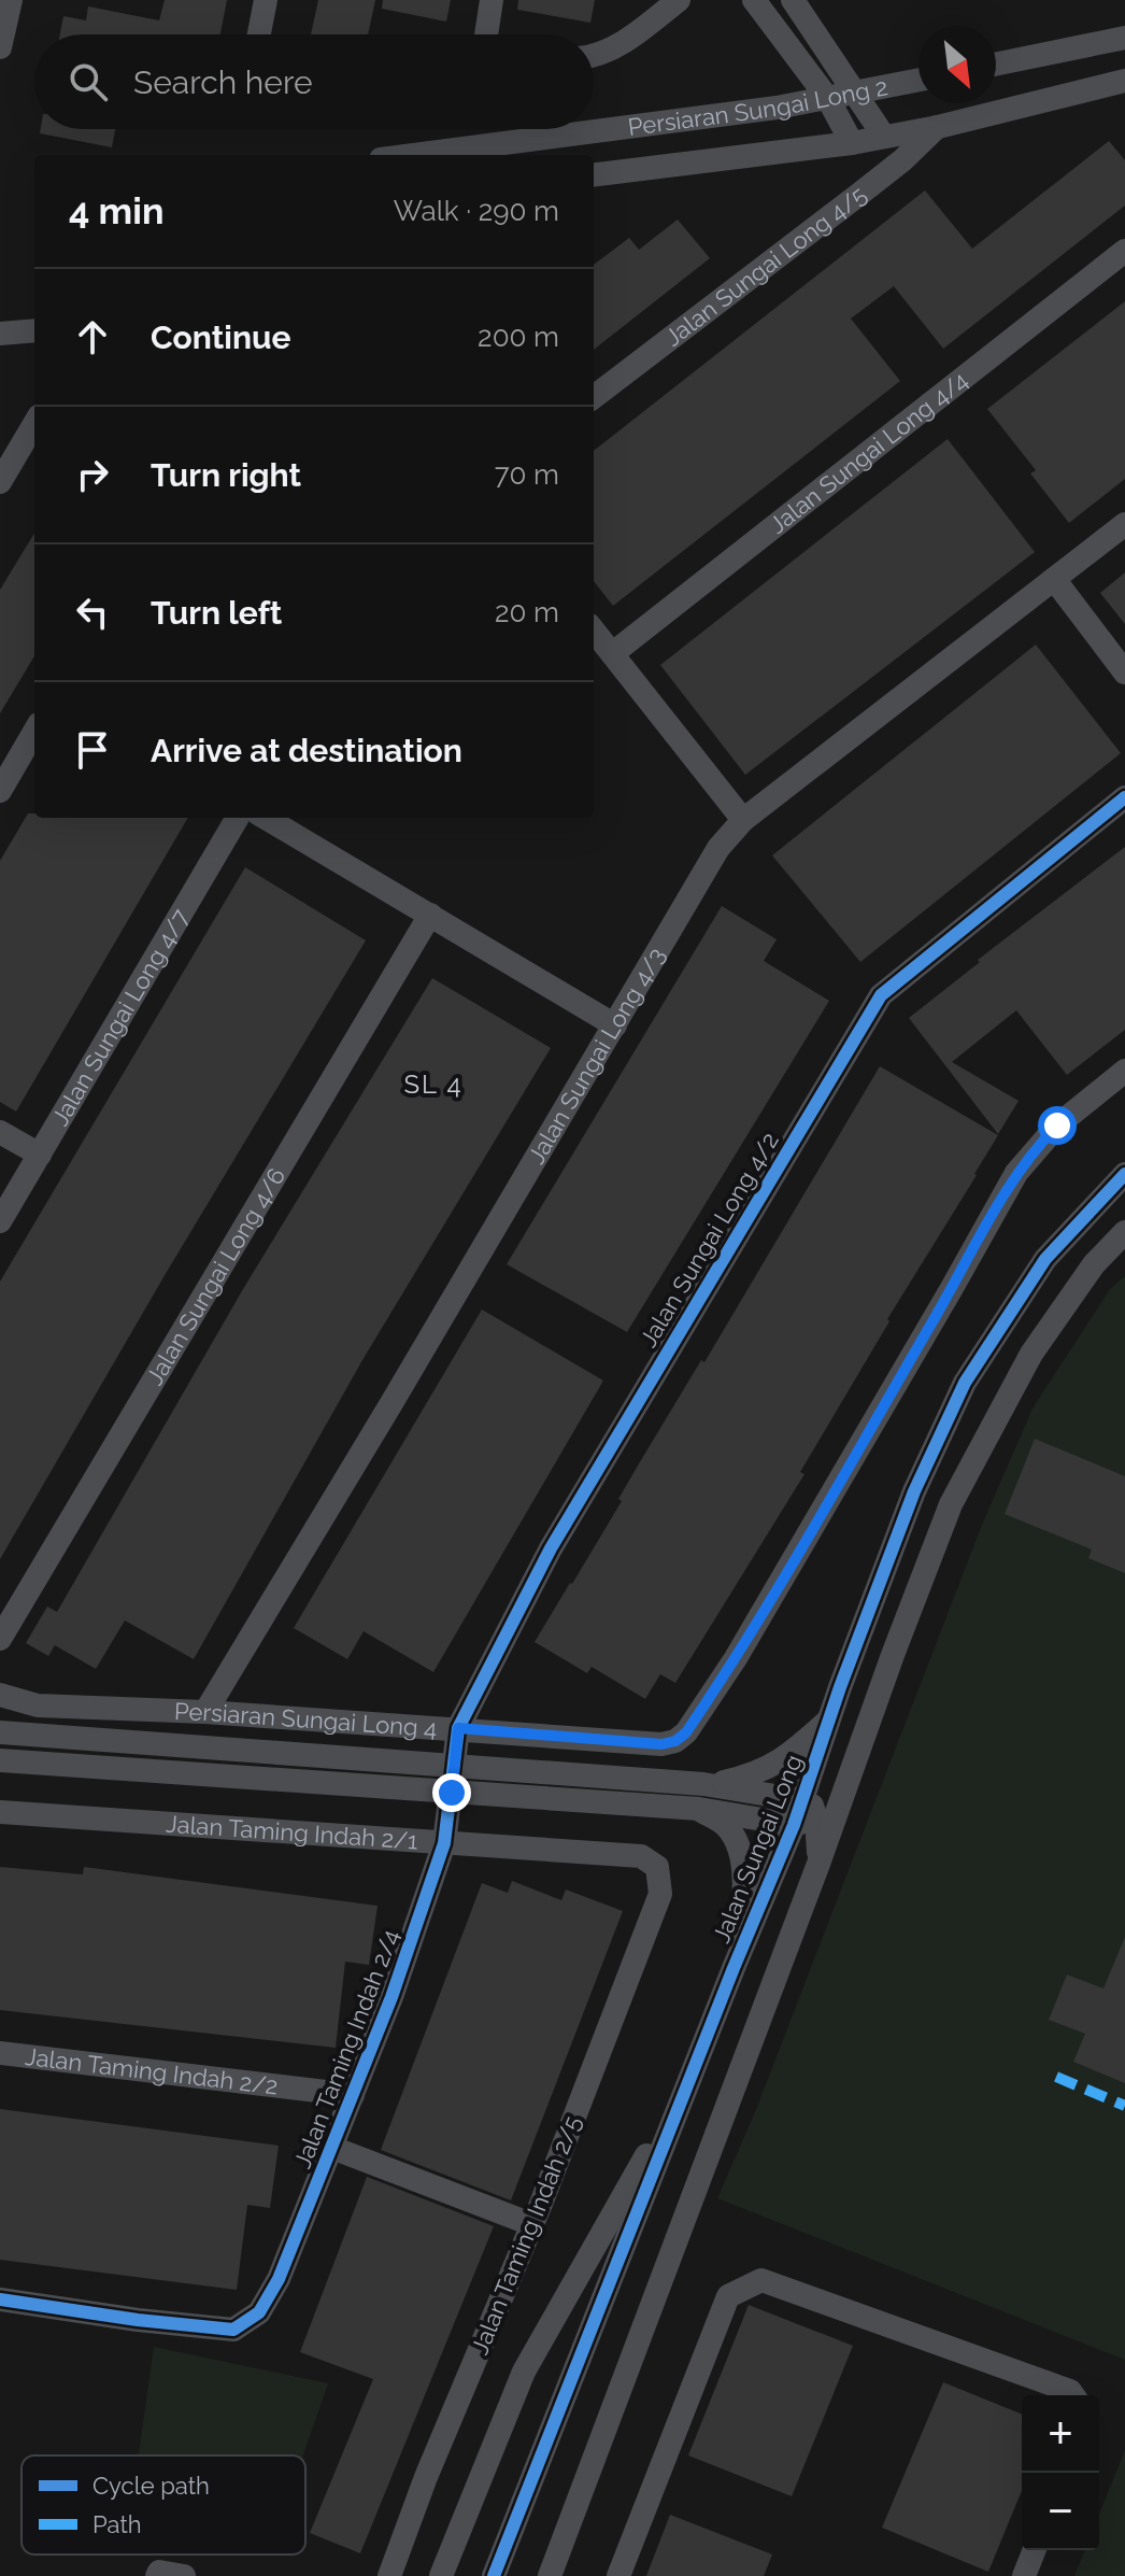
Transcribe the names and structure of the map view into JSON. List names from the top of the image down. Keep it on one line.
{"streets":{"street":["Persiaran Sungai Long 2","Jalan Sungai Long 4/5","Jalan Sungai Long 4/4","Jalan Sungai Long 4/7","Jalan Sungai Long 4/3","Jalan Sungai Long 4/2","Jalan Sungai Long 4/6","Persiaran Sungai Long 4","Jalan Taming Indah 2/1","Jalan Sungai Long","Jalan Taming Indah 2/4","Jalan Taming Indah 2/2","Jalan Taming Indah 2/5"]},"crossings":[["Persiaran Sungai Long 2","Jalan Sungai Long 4/5"],["Jalan Sungai Long 4/3","Persiaran Sungai Long 4"],["Jalan Sungai Long 4/2","Persiaran Sungai Long 4"],["Jalan Sungai Long 4/2","Jalan Taming Indah 2/4"],["Jalan Taming Indah 2/1","Jalan Taming Indah 2/4"],["Jalan Taming Indah 2/1","Jalan Taming Indah 2/5"],["Jalan Taming Indah 2/4","Jalan Taming Indah 2/2"]],"districts":["SL 4"],"legend":["Cycle path","Path"],"north":"bottom right","page":{"search":"Search here","heading":["4 min","Walk · 290 m"],"list":[["Continue","200 m"],["Turn right","70 m"],["Turn left","20 m"],"Arrive at destination"],"map_buttons":["+","−"]}}
